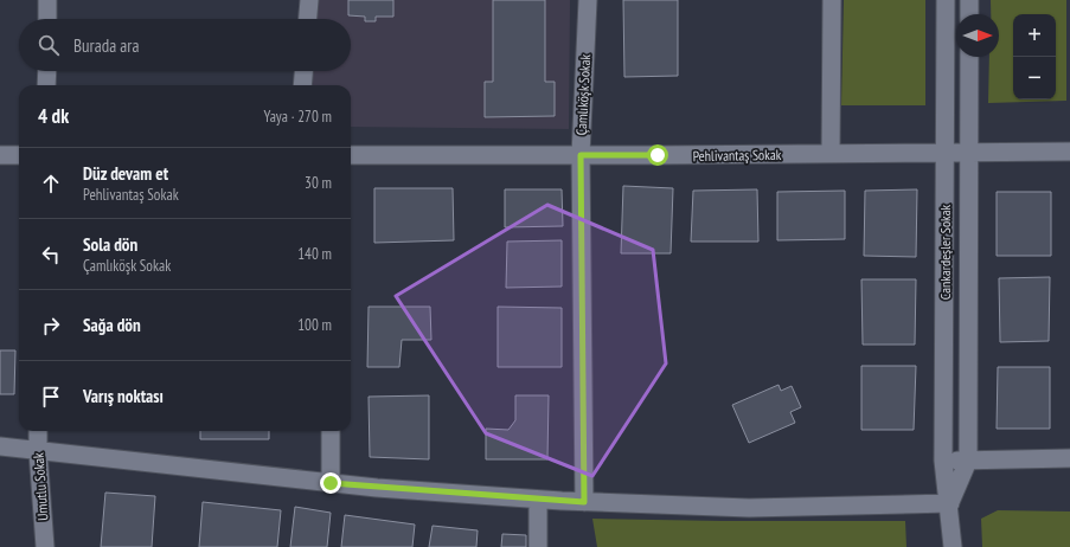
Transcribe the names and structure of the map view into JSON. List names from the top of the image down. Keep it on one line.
{"streets":{"street":["Çamlıköşk Sokak","Pehlivantaş Sokak","Cankardeşler Sokak","Umutlu Sokak"]},"crossings":[["Çamlıköşk Sokak","Pehlivantaş Sokak"],["Pehlivantaş Sokak","Cankardeşler Sokak"]],"north":"right","page":{"map_buttons":["+","−"],"search":"Burada ara","heading":["4 dk","Yaya · 270 m"],"list":[["Düz devam et","Pehlivantaş Sokak","30 m"],["Sola dön","Çamlıköşk Sokak","140 m"],["Sağa dön","100 m"],"Varış noktası"]}}
